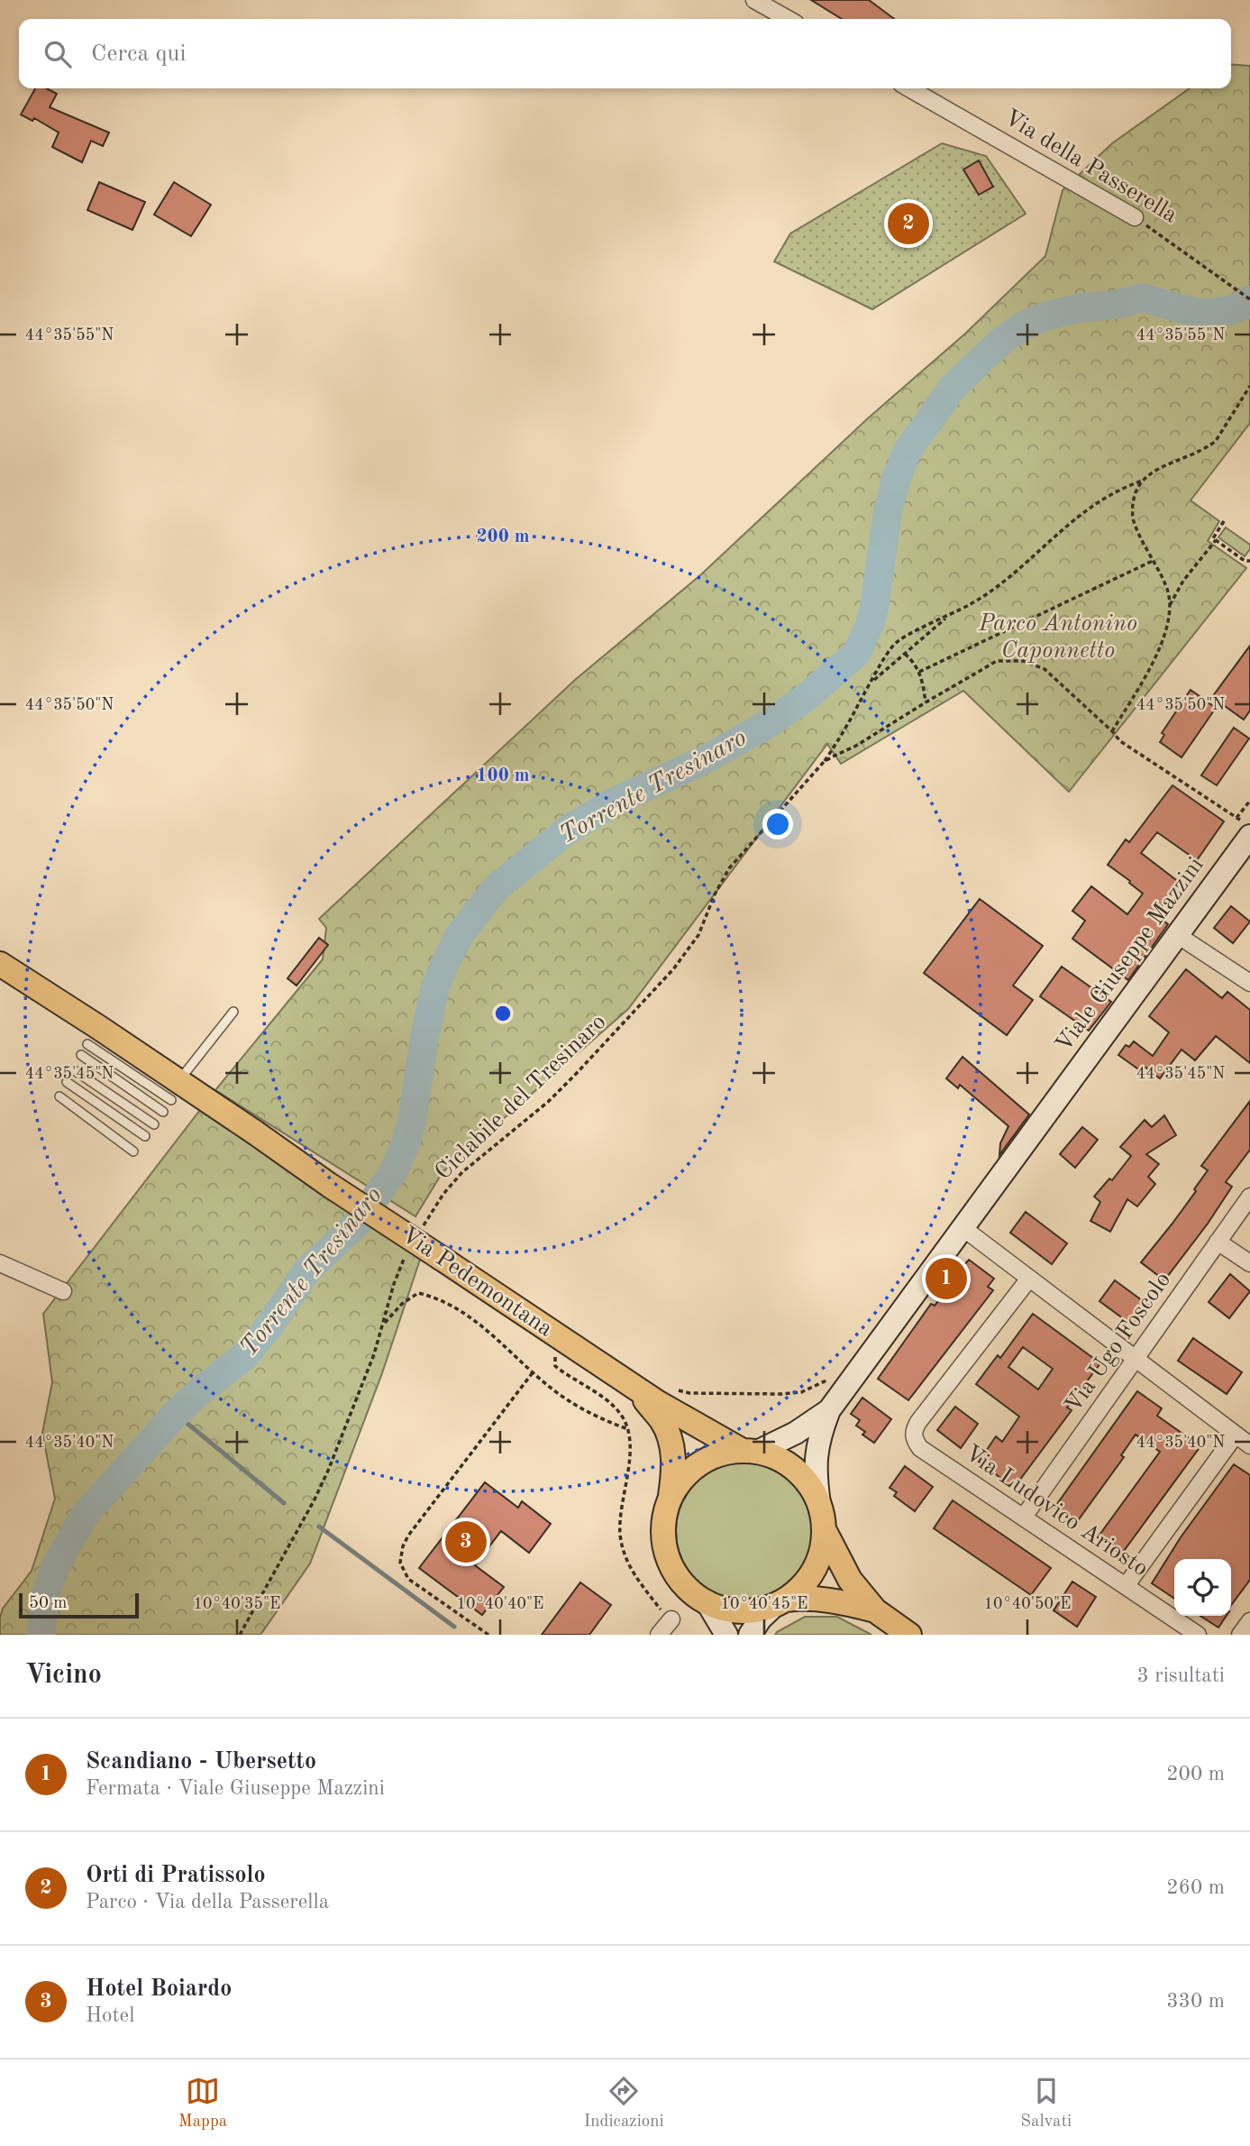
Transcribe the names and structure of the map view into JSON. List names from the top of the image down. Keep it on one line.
{"streets":{"main road":["Via Pedemontana"],"street":["Via della Passerella","Viale Giuseppe Mazzini","Via Ugo Foscolo","Via Ludovico Ariosto"],"path":["Ciclabile del Tresinaro"]},"crossings":[["Viale Giuseppe Mazzini","Via Pedemontana"],["Via Ugo Foscolo","Via Ludovico Ariosto"]],"water":["Torrente Tresinaro"],"parks":["Parco Antonino Caponnetto"],"scale_bar":"50 m","page":{"search":"Cerca qui","pins":["2","1","3"],"scale":"50 m","heading":["Vicino","3 risultati"],"list":[{"mark":"1","name":"Scandiano - Ubersetto","note":"Fermata · Viale Giuseppe Mazzini","value":"200 m"},{"mark":"2","name":"Orti di Pratissolo","note":"Parco · Via della Passerella","value":"260 m"},{"mark":"3","name":"Hotel Boiardo","note":"Hotel","value":"330 m"}],"nav":["Mappa","Indicazioni","Salvati"]},"coordinates":["44°35'55\"N","44°35'50\"N","44°35'45\"N","44°35'40\"N","10°40'35\"E","10°40'40\"E","10°40'45\"E","10°40'50\"E"],"rings":["200 m","100 m"]}
